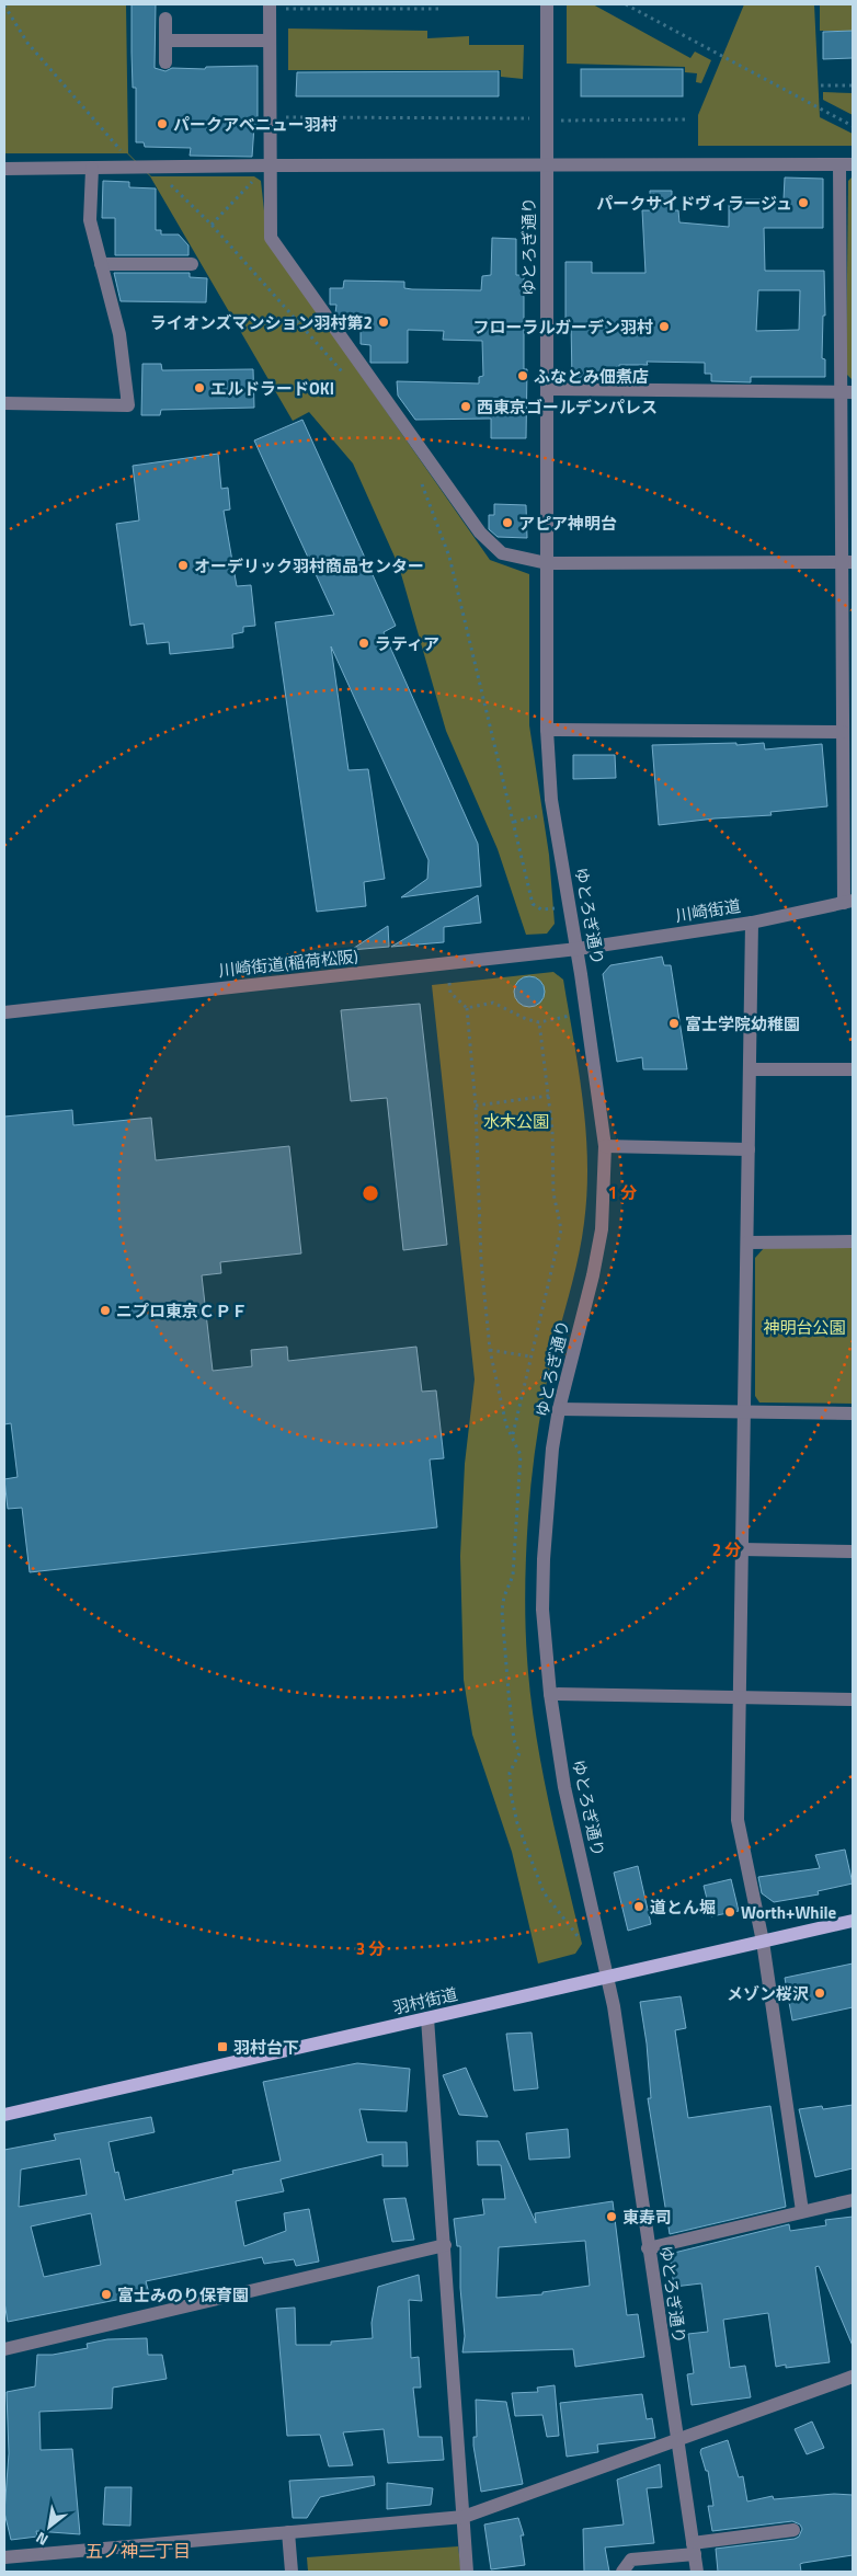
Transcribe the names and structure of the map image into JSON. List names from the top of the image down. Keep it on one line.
{"streets":{"main road":["羽村街道"],"street":["ゆとろぎ通り","川崎街道","川崎街道(稲荷松阪)"]},"crossings":[["ゆとろぎ通り","川崎街道"],["ゆとろぎ通り","川崎街道(稲荷松阪)"],["ゆとろぎ通り","羽村街道"],["川崎街道","川崎街道(稲荷松阪)"]],"districts":["五ノ神二丁目"],"parks":["水木公園","神明台公園"],"places":{"other":["パークアベニュー羽村","パークサイドヴィラージュ","ライオンズマンション羽村第2","フローラルガーデン羽村","ふなとみ佃煮店","エルドラードOKI","西東京ゴールデンパレス","アピア神明台","オーデリック羽村商品センター","ラティア","富士学院幼稚園","ニプロ東京ＣＰＦ","道とん堀","Worth+While","メゾン桜沢","東寿司","富士みのり保育園"],"transit":["羽村台下"]},"north":"bottom left","rings":["1 分","2 分","3 分"]}
